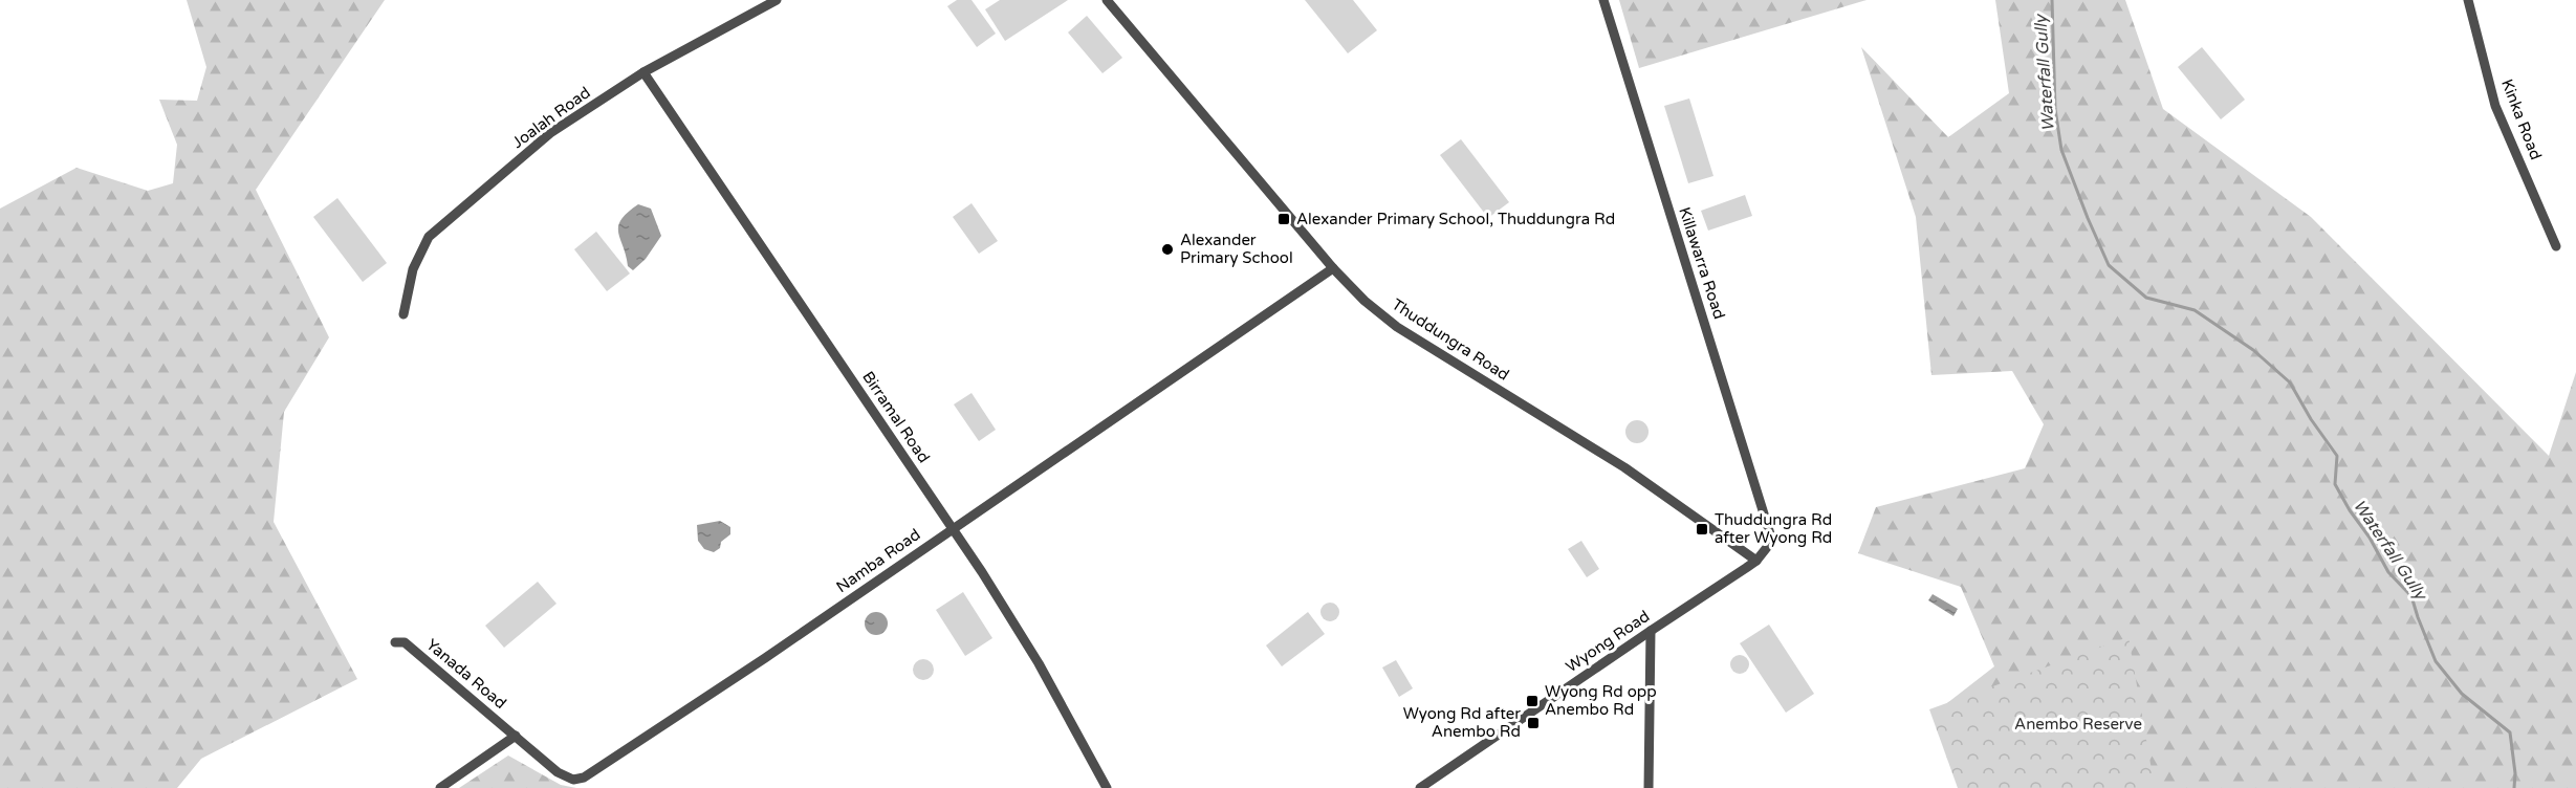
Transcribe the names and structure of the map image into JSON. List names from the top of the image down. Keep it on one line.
{"streets":{"street":["Joalah Road","Kinka Road","Killawarra Road","Thuddungra Road","Birramal Road","Namba Road","Wyong Road","Yanada Road"]},"crossings":[["Joalah Road","Birramal Road"],["Killawarra Road","Wyong Road"],["Thuddungra Road","Namba Road"],["Thuddungra Road","Wyong Road"],["Birramal Road","Namba Road"],["Namba Road","Yanada Road"]],"water":["Waterfall Gully"],"parks":["Anembo Reserve"],"places":{"transit":["Alexander Primary School, Thuddungra Rd","Thuddungra Rd after Wyong Rd","Wyong Rd opp Anembo Rd","Wyong Rd after Anembo Rd"],"other":["Alexander Primary School"]}}
